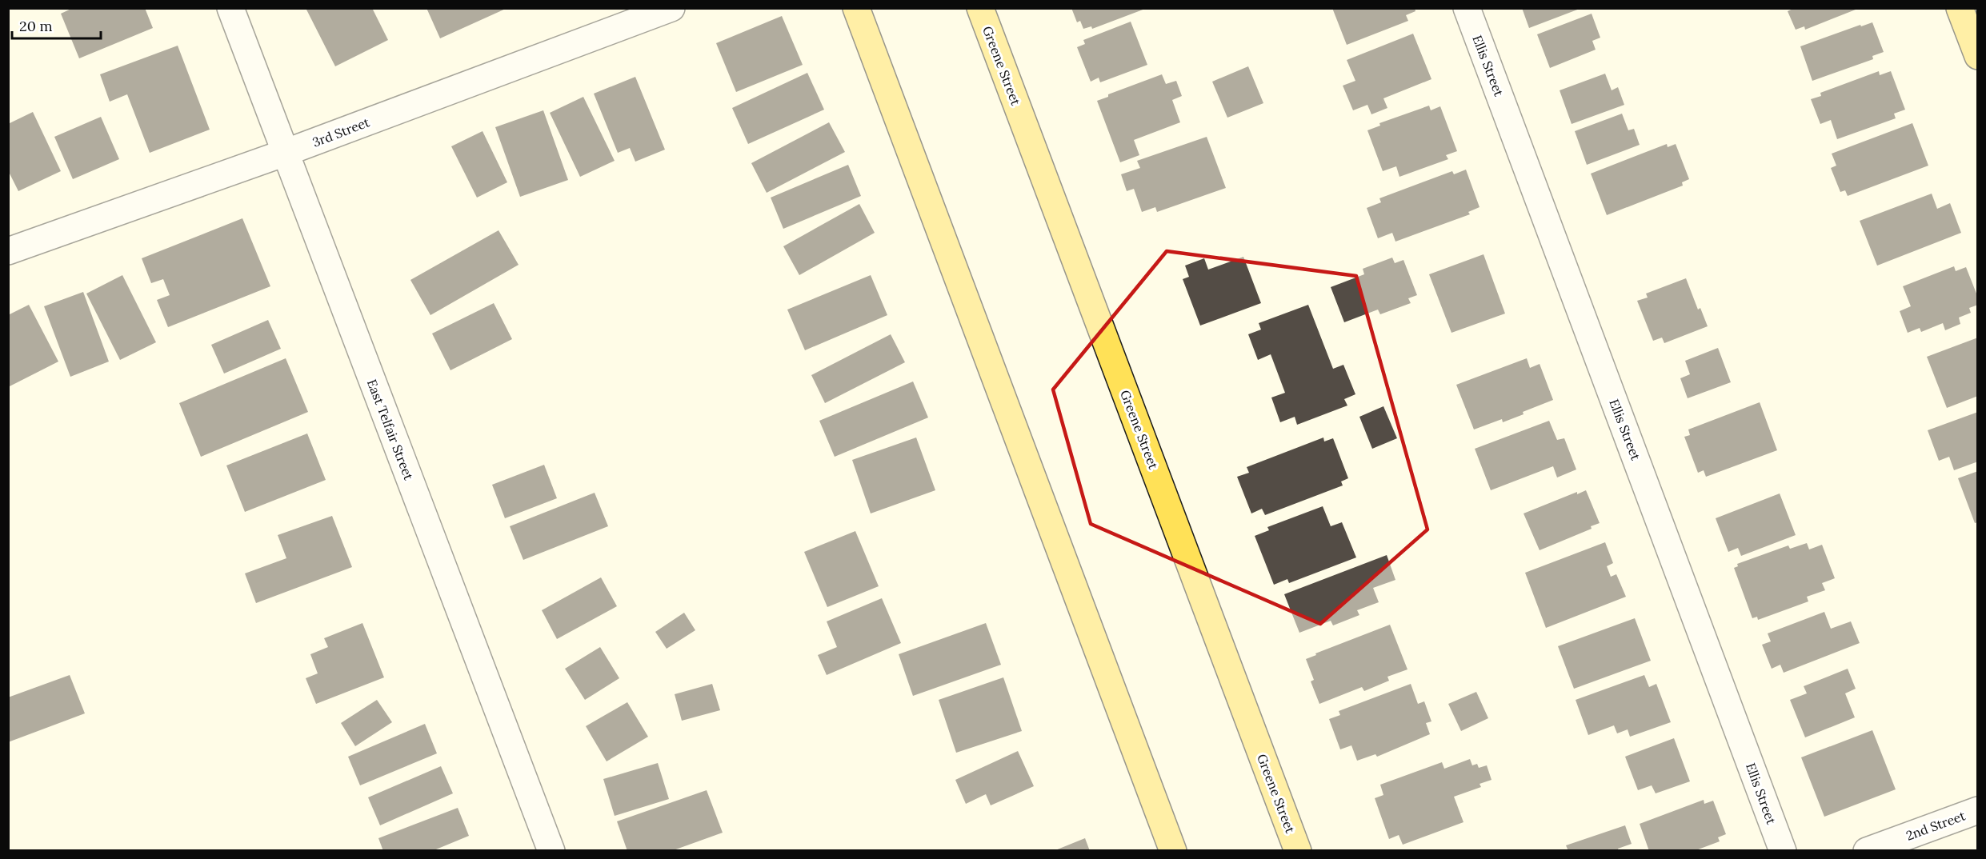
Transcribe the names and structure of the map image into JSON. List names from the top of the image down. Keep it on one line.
{"streets":{"main road":["Greene Street"],"street":["Ellis Street","3rd Street","East Telfair Street","2nd Street"]},"crossings":[["3rd Street","East Telfair Street"]],"scale_bar":"20 m"}
